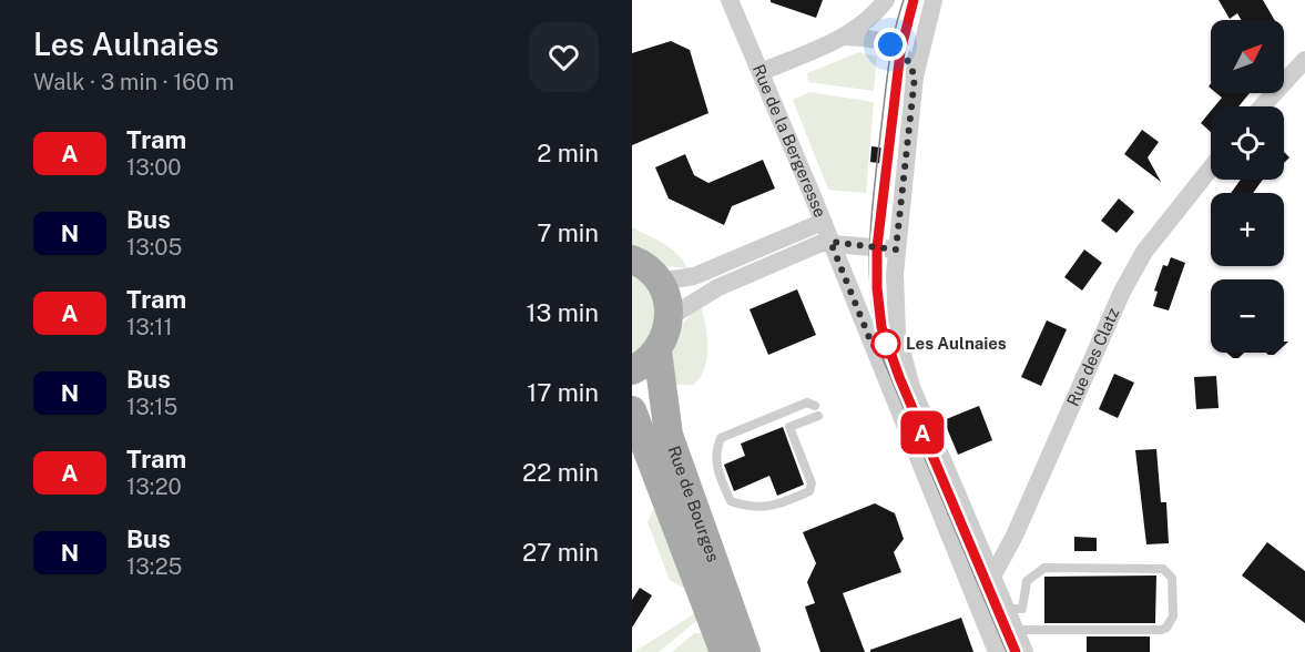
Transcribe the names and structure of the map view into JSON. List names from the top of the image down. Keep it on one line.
{"streets":{"main road":["Rue de Bourges"],"street":["Rue de la Bergeresse","Rue des Clatz"]},"places":["Les Aulnaies"],"lines":["tram line A"],"north":"top right","page":{"heading":["Les Aulnaies","Walk · 3 min · 160 m"],"on_map":"A","map_buttons":["+","−"],"list":[{"mark":"A","name":"Tram","note":"13:00","value":"2 min"},{"mark":"N","name":"Bus","note":"13:05","value":"7 min"},{"mark":"A","name":"Tram","note":"13:11","value":"13 min"},{"mark":"N","name":"Bus","note":"13:15","value":"17 min"},{"mark":"A","name":"Tram","note":"13:20","value":"22 min"},{"mark":"N","name":"Bus","note":"13:25","value":"27 min"}]}}
